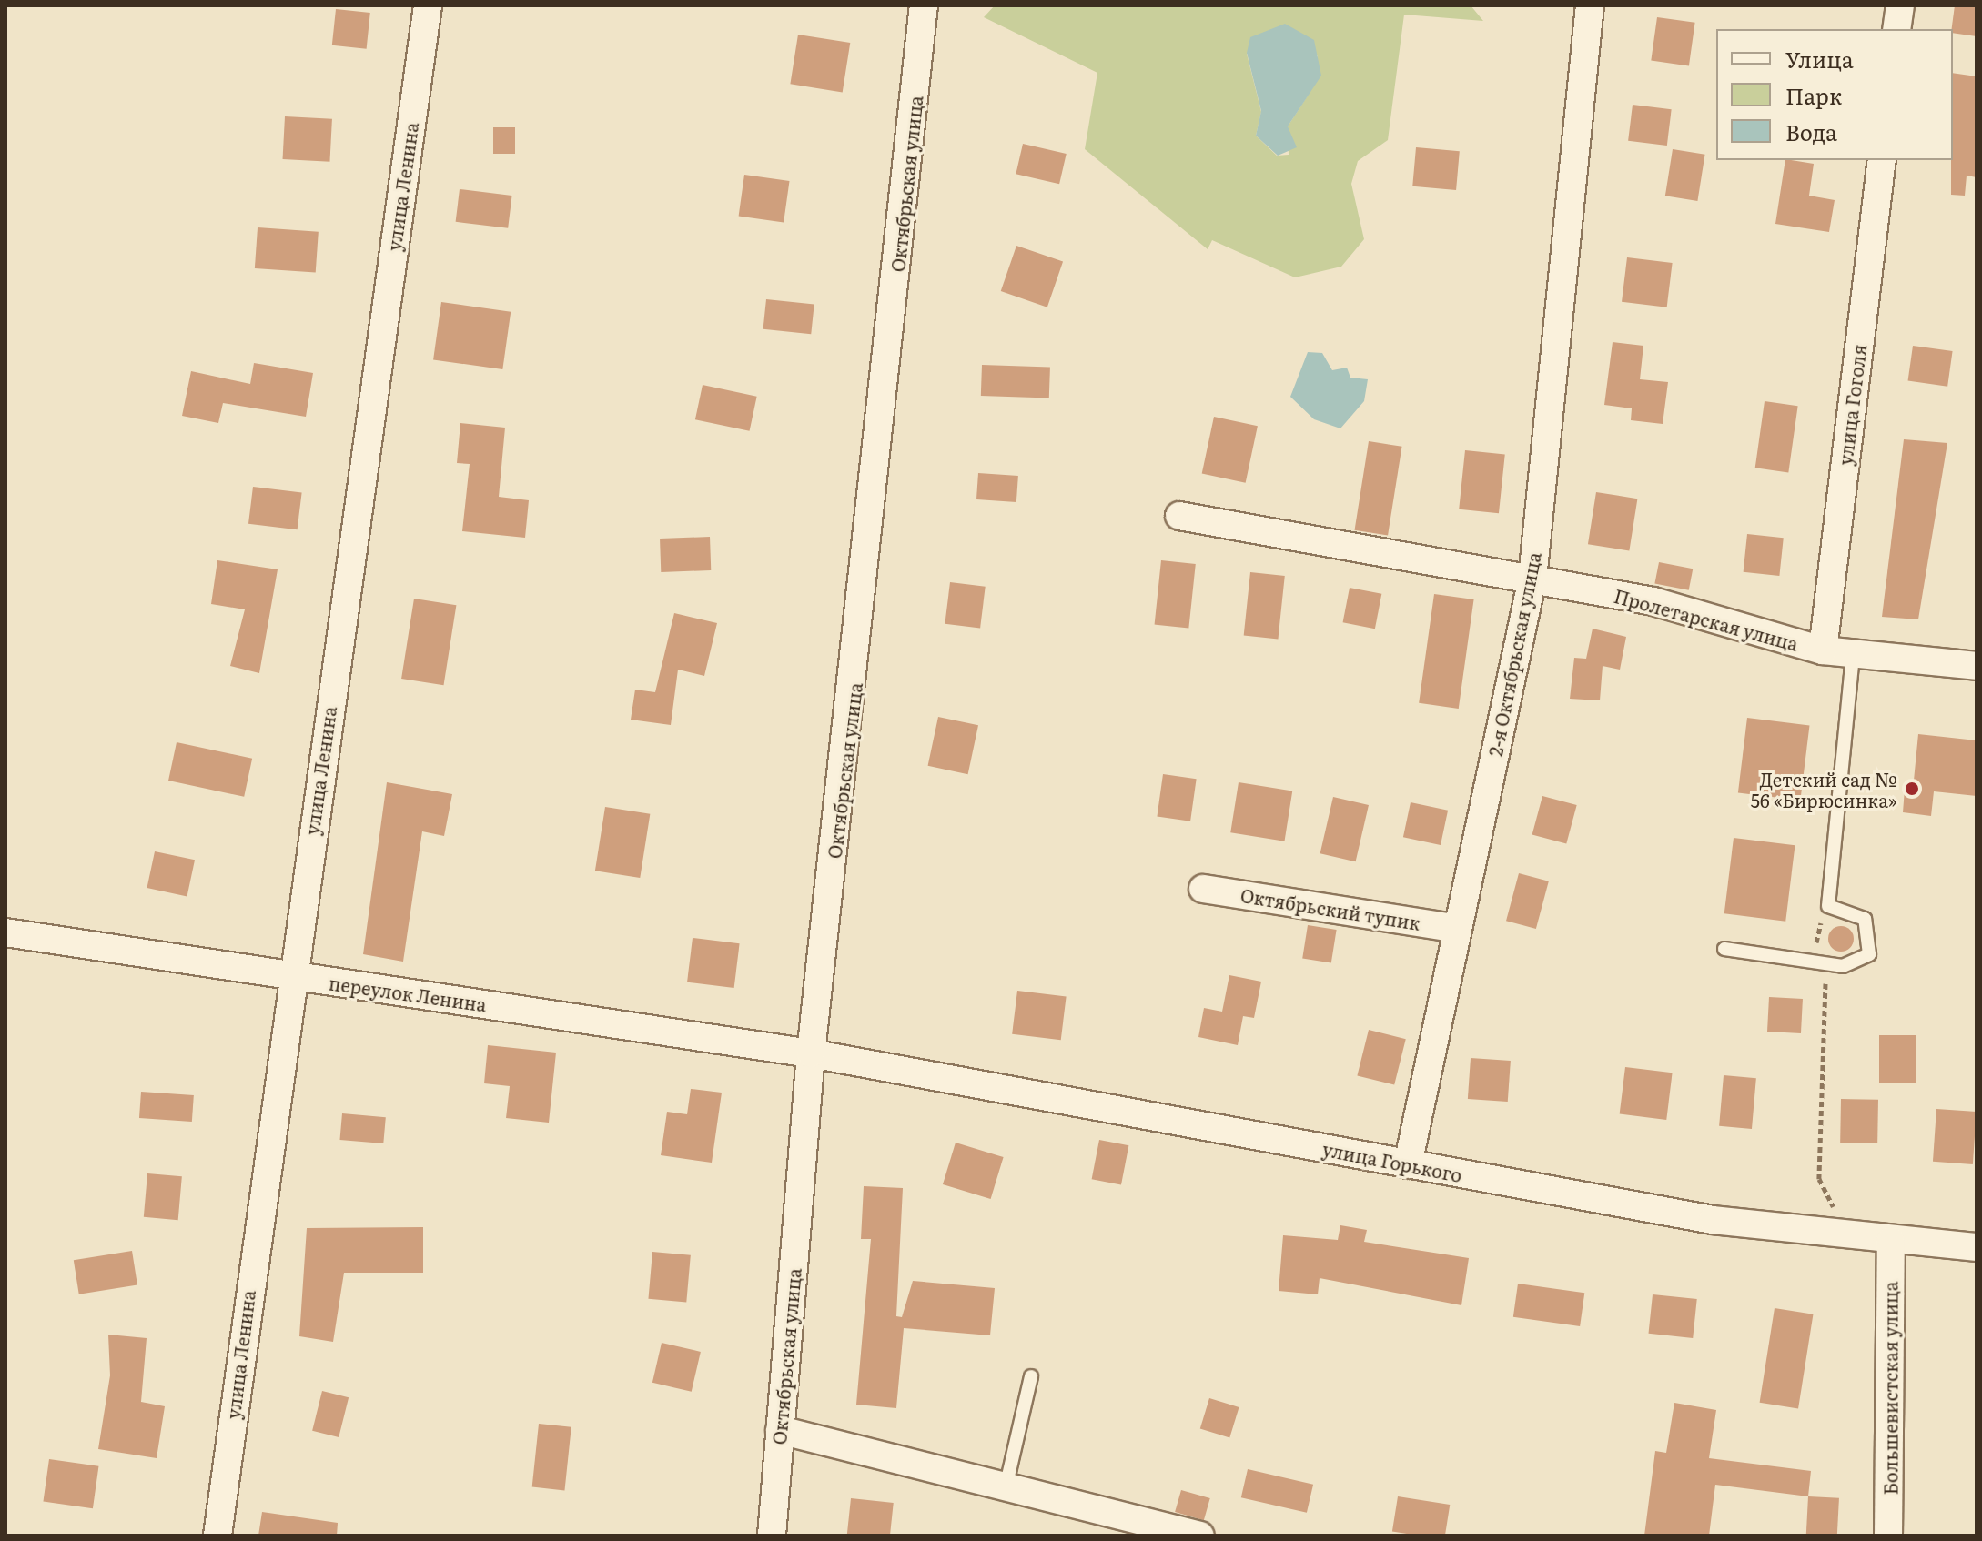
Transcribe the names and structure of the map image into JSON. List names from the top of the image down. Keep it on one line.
{"streets":{"street":["Октябрьская улица","улица Ленина","улица Гоголя","Пролетарская улица","2-я Октябрьская улица","Октябрьский тупик","переулок Ленина","улица Горького","Большевистская улица"]},"crossings":[["Октябрьская улица","переулок Ленина"],["Октябрьская улица","улица Горького"],["улица Ленина","переулок Ленина"],["улица Гоголя","Пролетарская улица"],["Пролетарская улица","2-я Октябрьская улица"],["2-я Октябрьская улица","Октябрьский тупик"],["2-я Октябрьская улица","улица Горького"],["переулок Ленина","улица Горького"],["улица Горького","Большевистская улица"]],"places":["Детский сад № 56 «Бирюсинка»"],"legend":["Улица","Парк","Вода"]}
